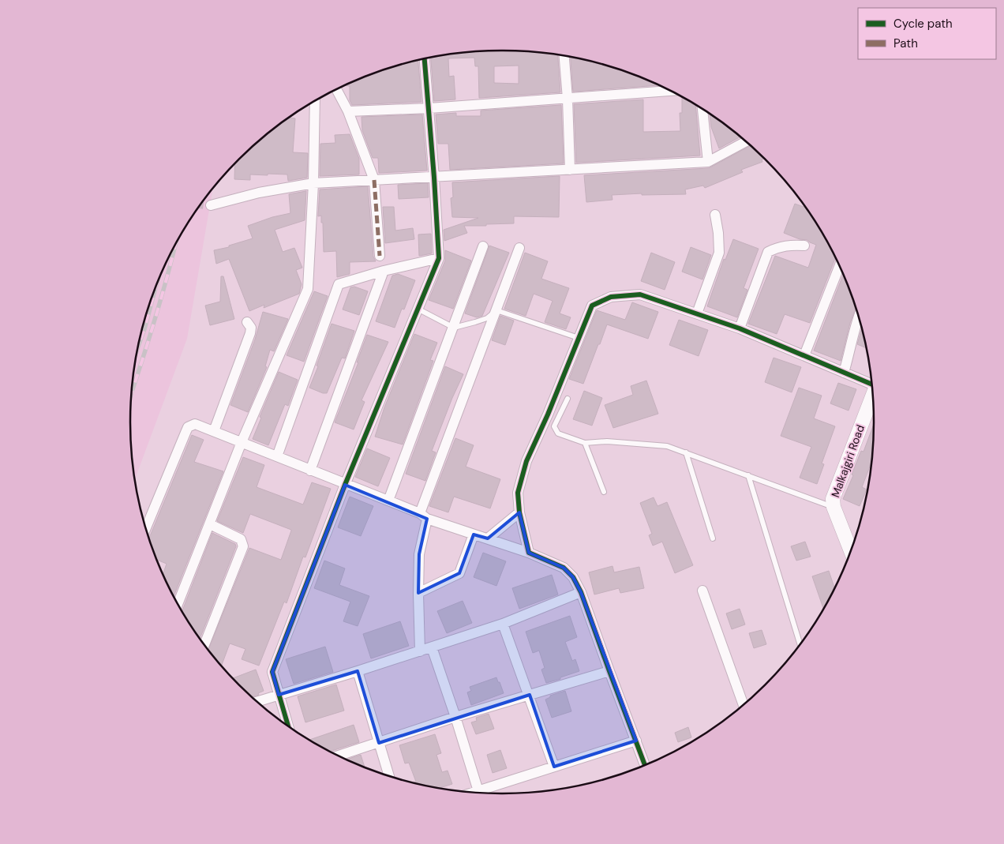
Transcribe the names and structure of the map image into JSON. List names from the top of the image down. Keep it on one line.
{"streets":{"main road":["Malkajgiri Road"]},"legend":["Cycle path","Path"]}
